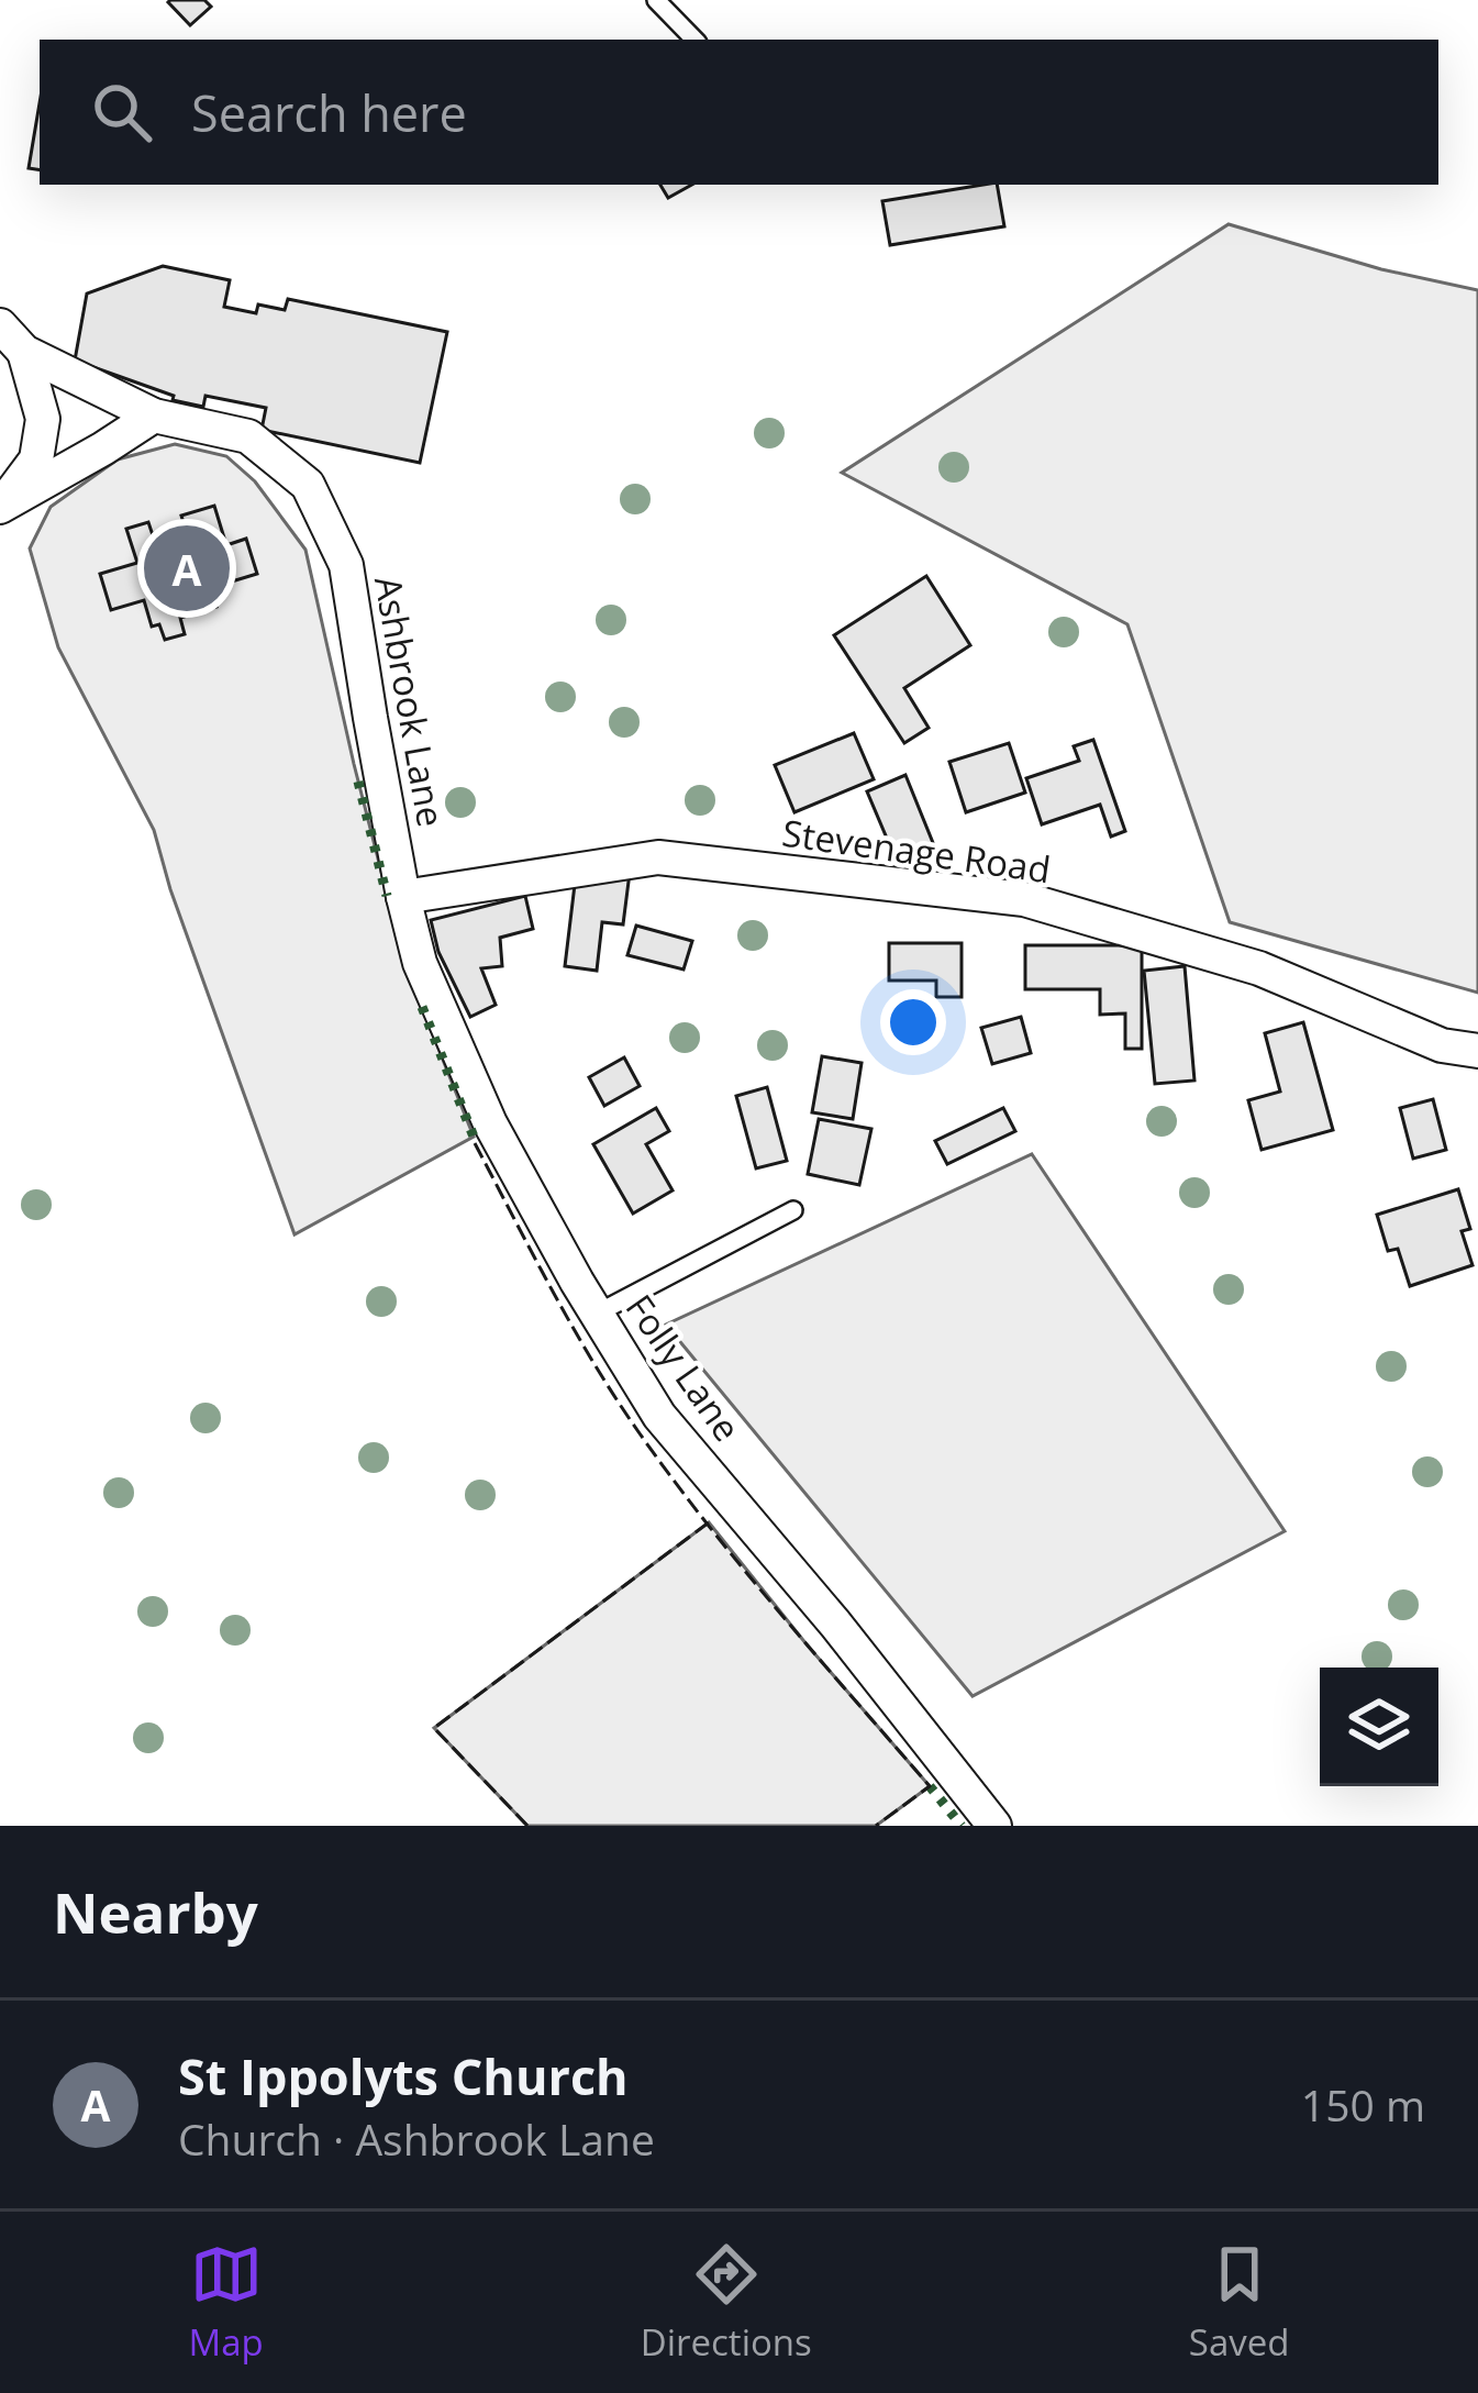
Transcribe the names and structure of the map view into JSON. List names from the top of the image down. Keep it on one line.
{"streets":{"street":["Ashbrook Lane","Stevenage Road","Folly Lane"]},"crossings":[["Ashbrook Lane","Stevenage Road"],["Ashbrook Lane","Folly Lane"],["Stevenage Road","Folly Lane"]],"page":{"search":"Search here","pins":"A","heading":"Nearby","list":[{"mark":"A","name":"St Ippolyts Church","note":"Church · Ashbrook Lane","value":"150 m"}],"nav":["Map","Directions","Saved"]}}
